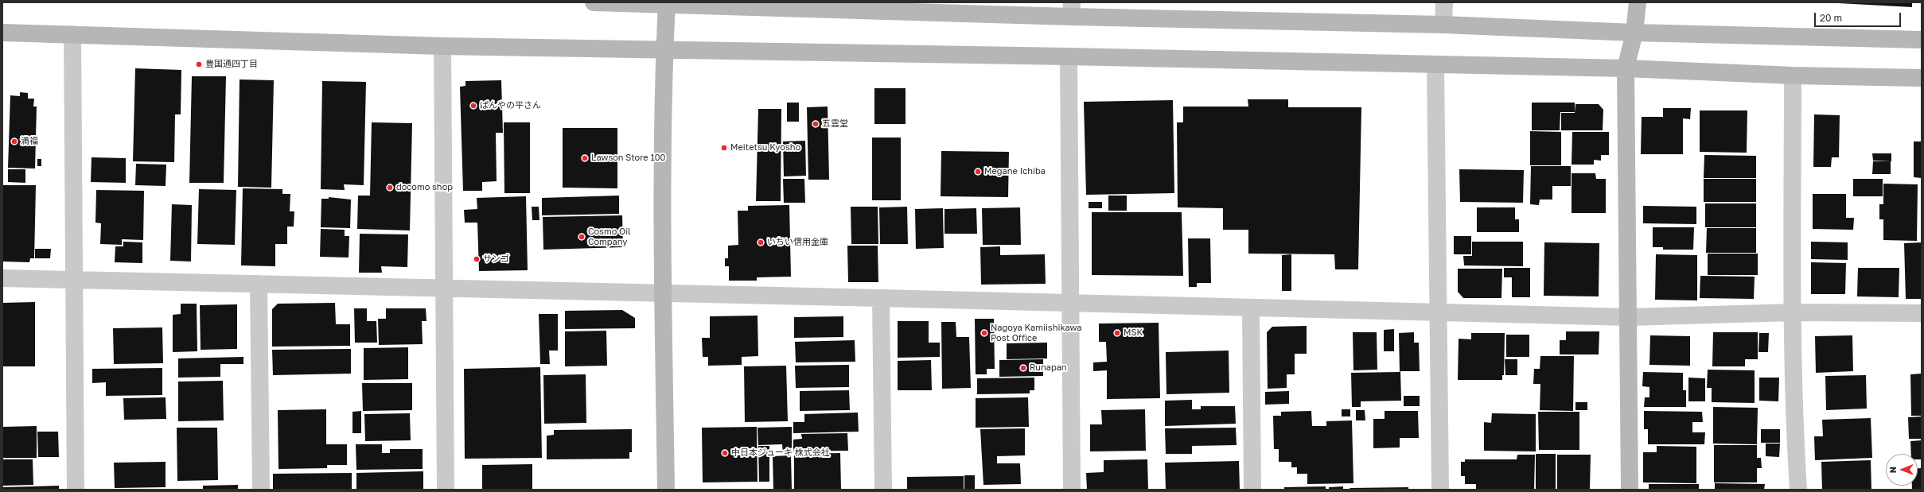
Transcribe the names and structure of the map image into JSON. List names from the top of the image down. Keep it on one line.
{"places":["豊国通四丁目","ぱんやの平さん","五雲堂","満福","Meitetsu Kyosho","Lawson Store 100","Megane Ichiba","docomo shop","Cosmo Oil Company","いちい信用金庫","サンゴ","Nagoya Kamiishikawa Post Office","MSK","Runapan","中日本ジューキ 株式会社"],"scale_bar":"20 m","north":"left"}
